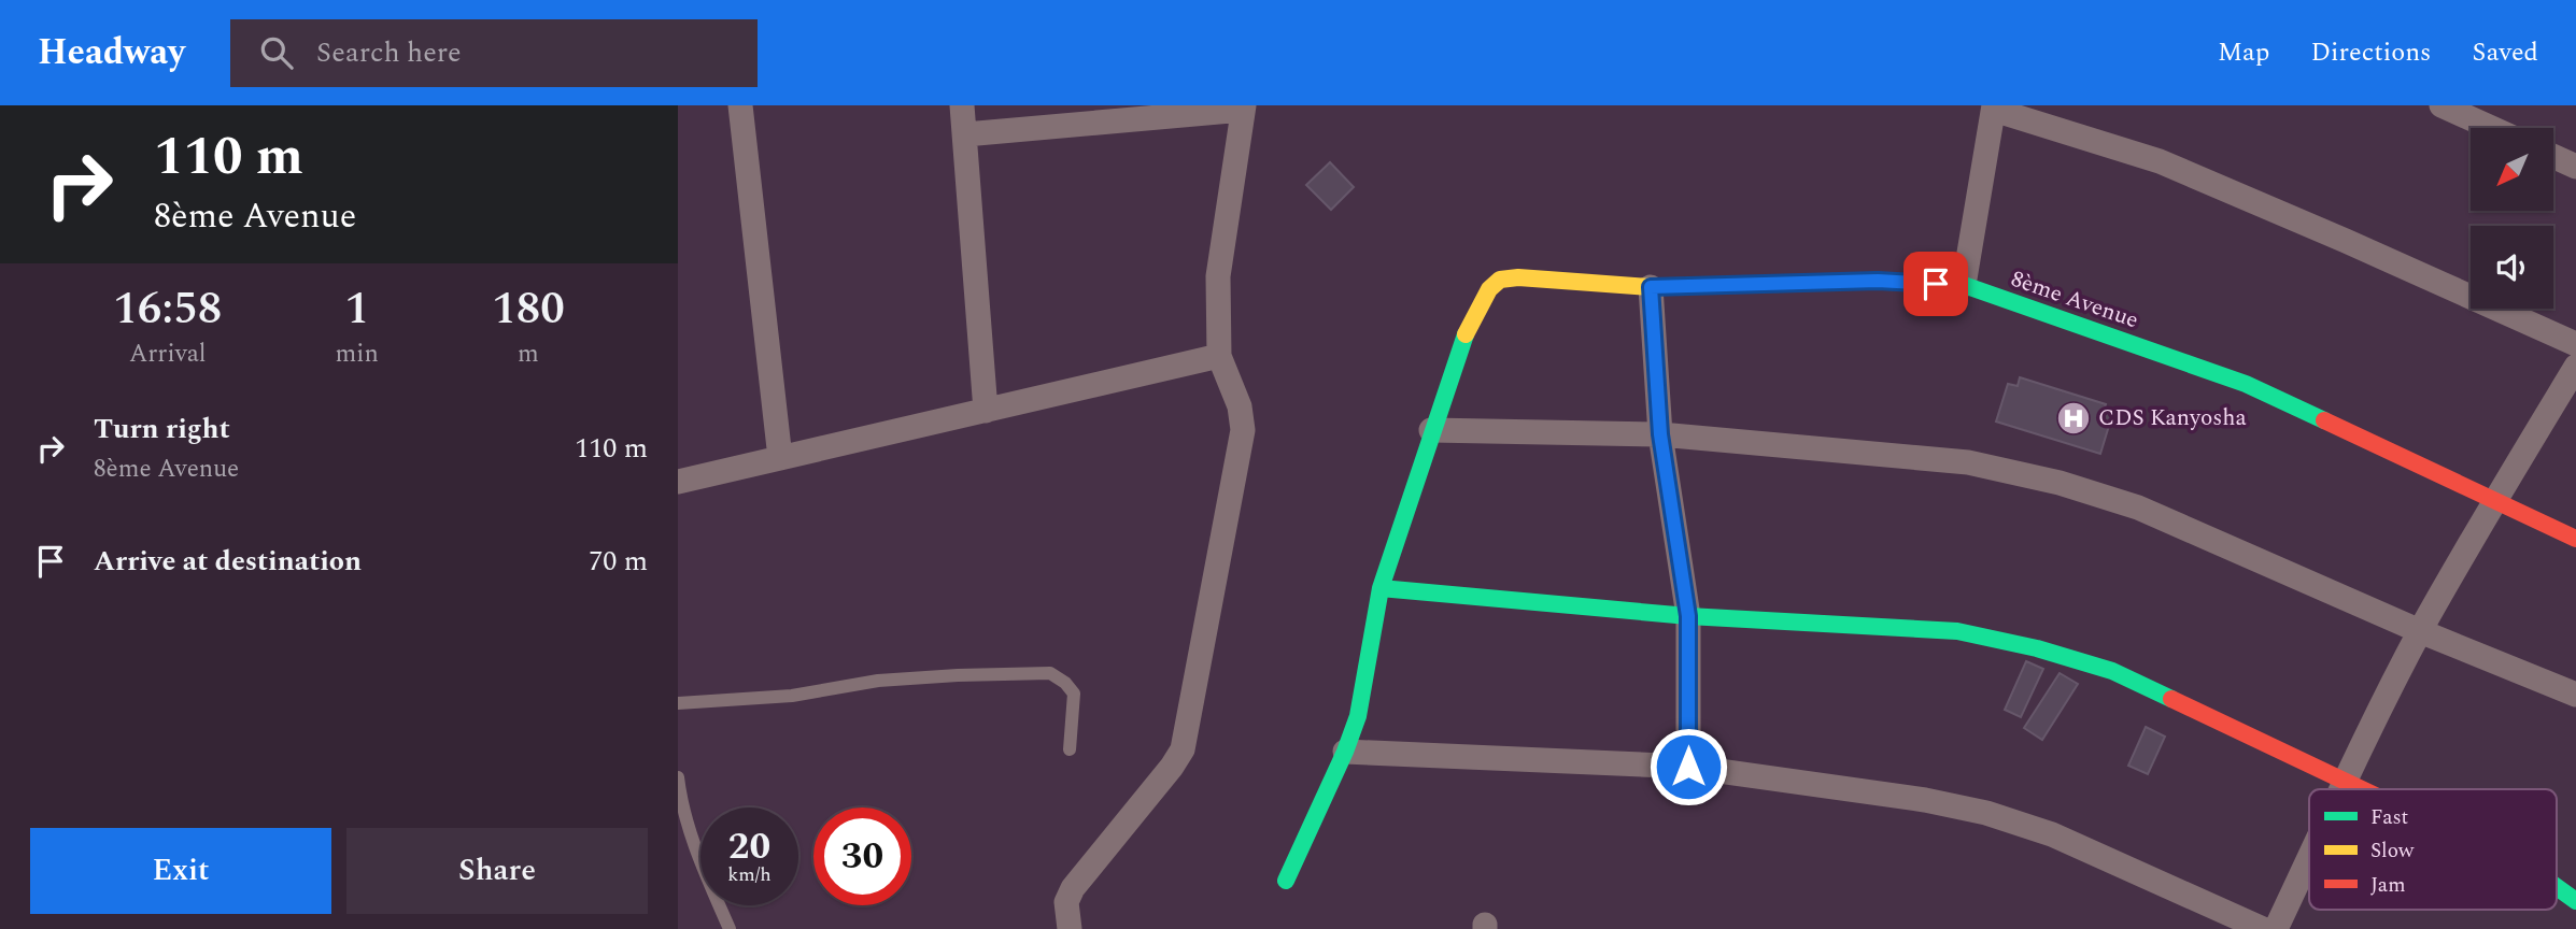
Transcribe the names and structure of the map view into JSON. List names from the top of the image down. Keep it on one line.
{"streets":{"street":["8ème Avenue"]},"places":{"hospital":["CDS Kanyosha"]},"legend":["Fast","Slow","Jam"],"north":"bottom left","page":{"header":"Headway","search":"Search here","nav":["Map","Directions","Saved"],"turn":["110 m","8ème Avenue"],"eta":["16:58","Arrival","1","min","180","m"],"list":[{"name":"Turn right","note":"8ème Avenue","value":"110 m"},{"name":"Arrive at destination","value":"70 m"}],"speed":"20 km/h","limit":"30","buttons":["Exit","Share"]}}
